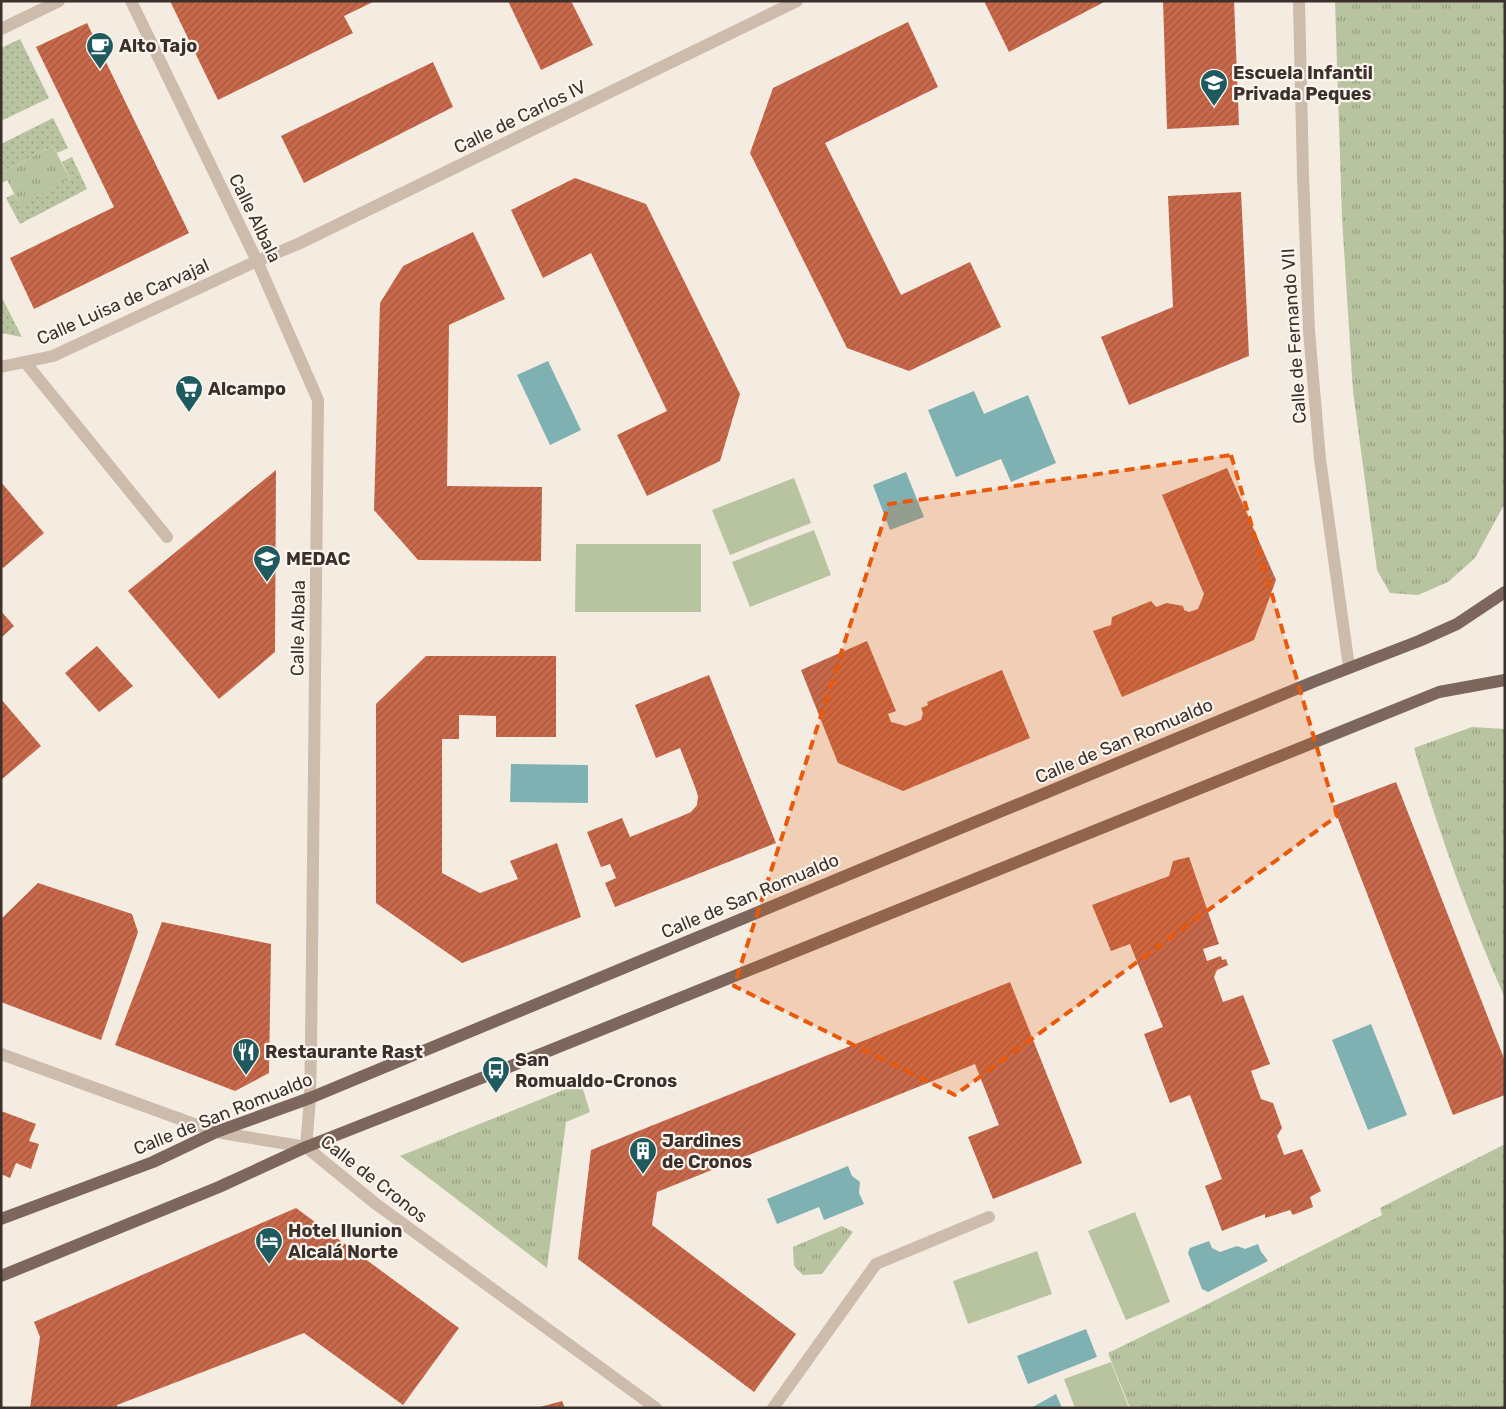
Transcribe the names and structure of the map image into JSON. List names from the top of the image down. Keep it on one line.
{"streets":{"main road":["Calle de San Romualdo"],"street":["Calle de Carlos IV","Calle Albala","Calle Luisa de Carvajal","Calle de Fernando VII","Calle de Cronos"]},"crossings":[["Calle de Carlos IV","Calle Albala"],["Calle de Carlos IV","Calle Luisa de Carvajal"],["Calle Albala","Calle Luisa de Carvajal"],["Calle Albala","Calle de San Romualdo"],["Calle Albala","Calle de Cronos"],["Calle de Fernando VII","Calle de San Romualdo"],["Calle de San Romualdo","Calle de Cronos"]],"places":{"cafe":["Alto Tajo"],"school or university":["Escuela Infantil Privada Peques","MEDAC"],"supermarket":["Alcampo"],"restaurant":["Restaurante Rast"],"bus stop":["San Romualdo-Cronos"],"building":["Jardines de Cronos"],"hotel":["Hotel Ilunion Alcalá Norte"]}}
